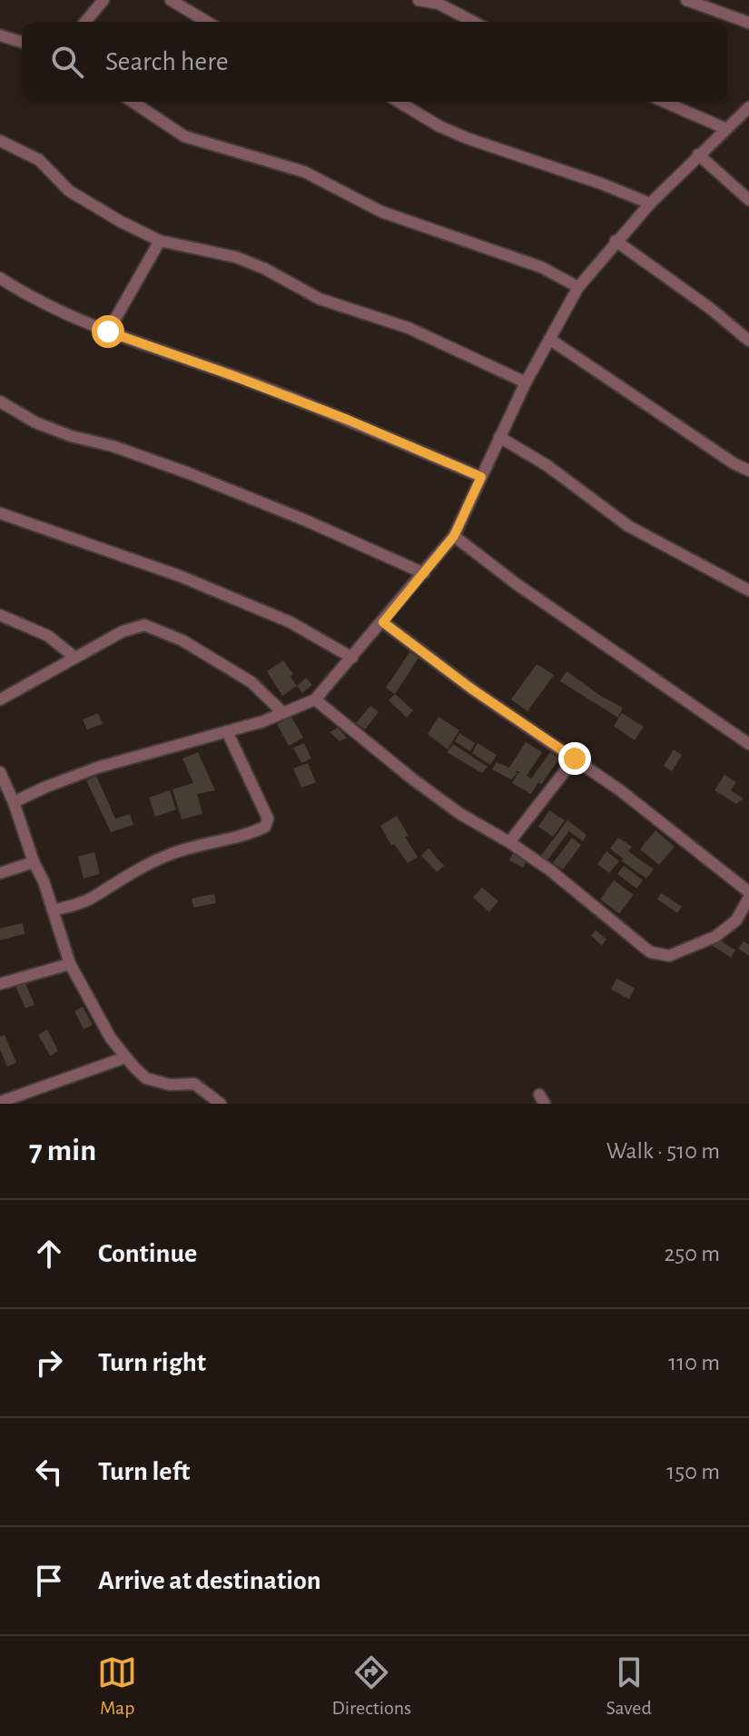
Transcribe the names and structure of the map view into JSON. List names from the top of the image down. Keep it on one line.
{"page":{"search":"Search here","heading":["7 min","Walk · 510 m"],"list":[["Continue","250 m"],["Turn right","110 m"],["Turn left","150 m"],"Arrive at destination"],"nav":["Map","Directions","Saved"]}}
